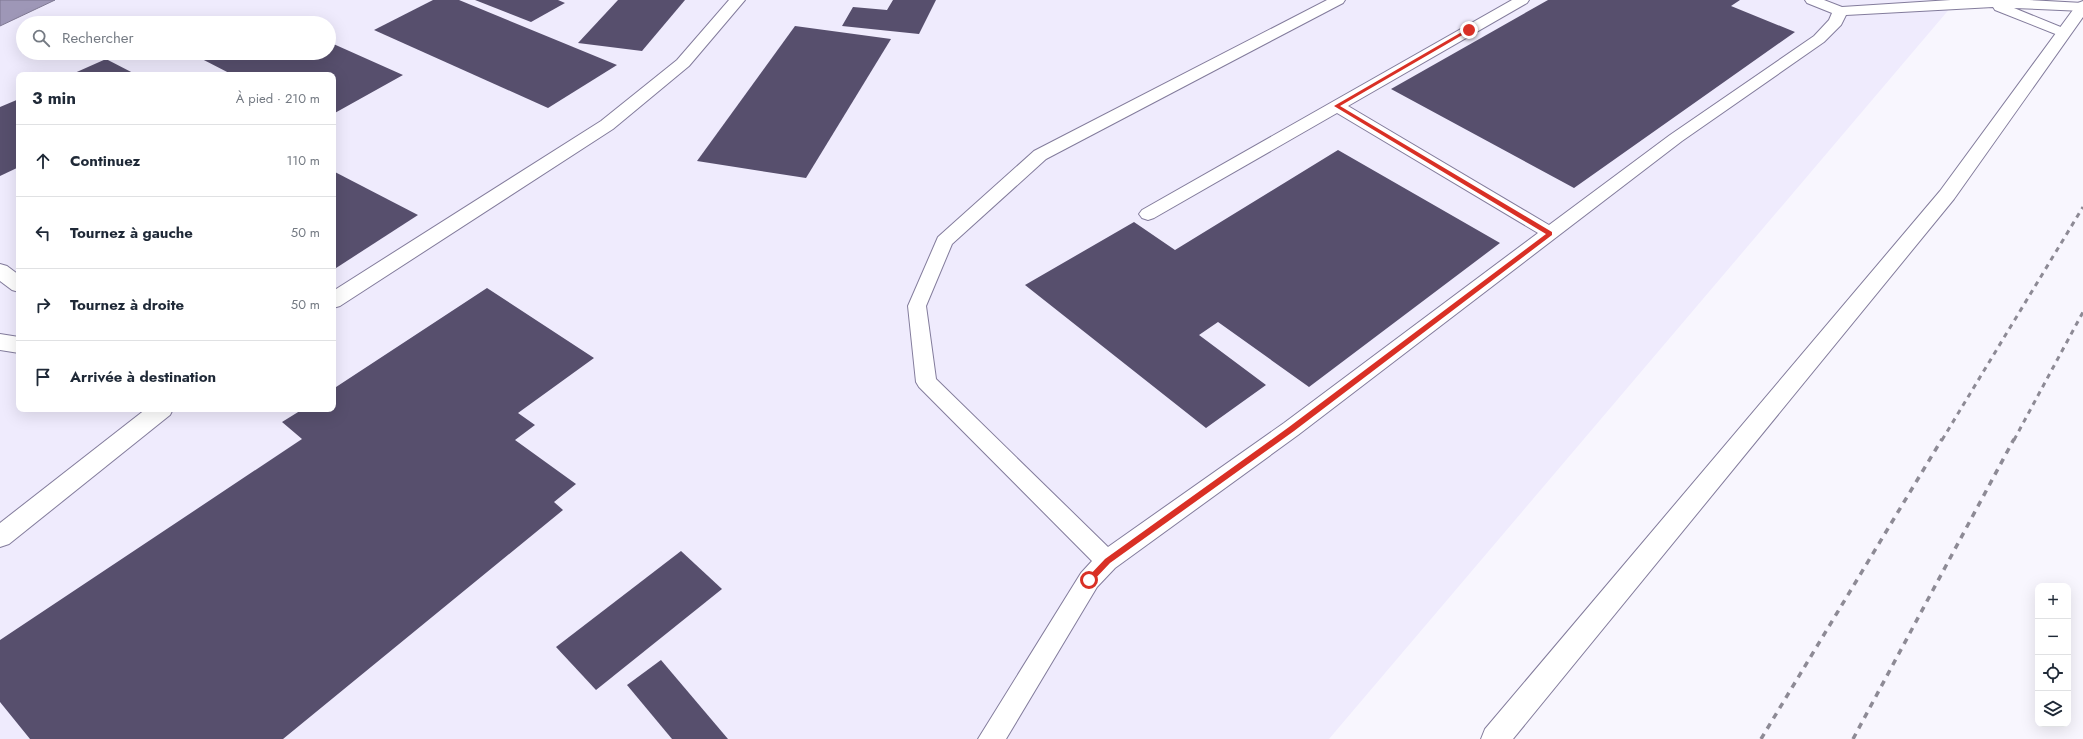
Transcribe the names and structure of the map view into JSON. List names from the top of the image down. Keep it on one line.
{"page":{"search":"Rechercher","heading":["3 min","À pied · 210 m"],"list":[["Continuez","110 m"],["Tournez à gauche","50 m"],["Tournez à droite","50 m"],"Arrivée à destination"],"map_buttons":["+","−"]}}
